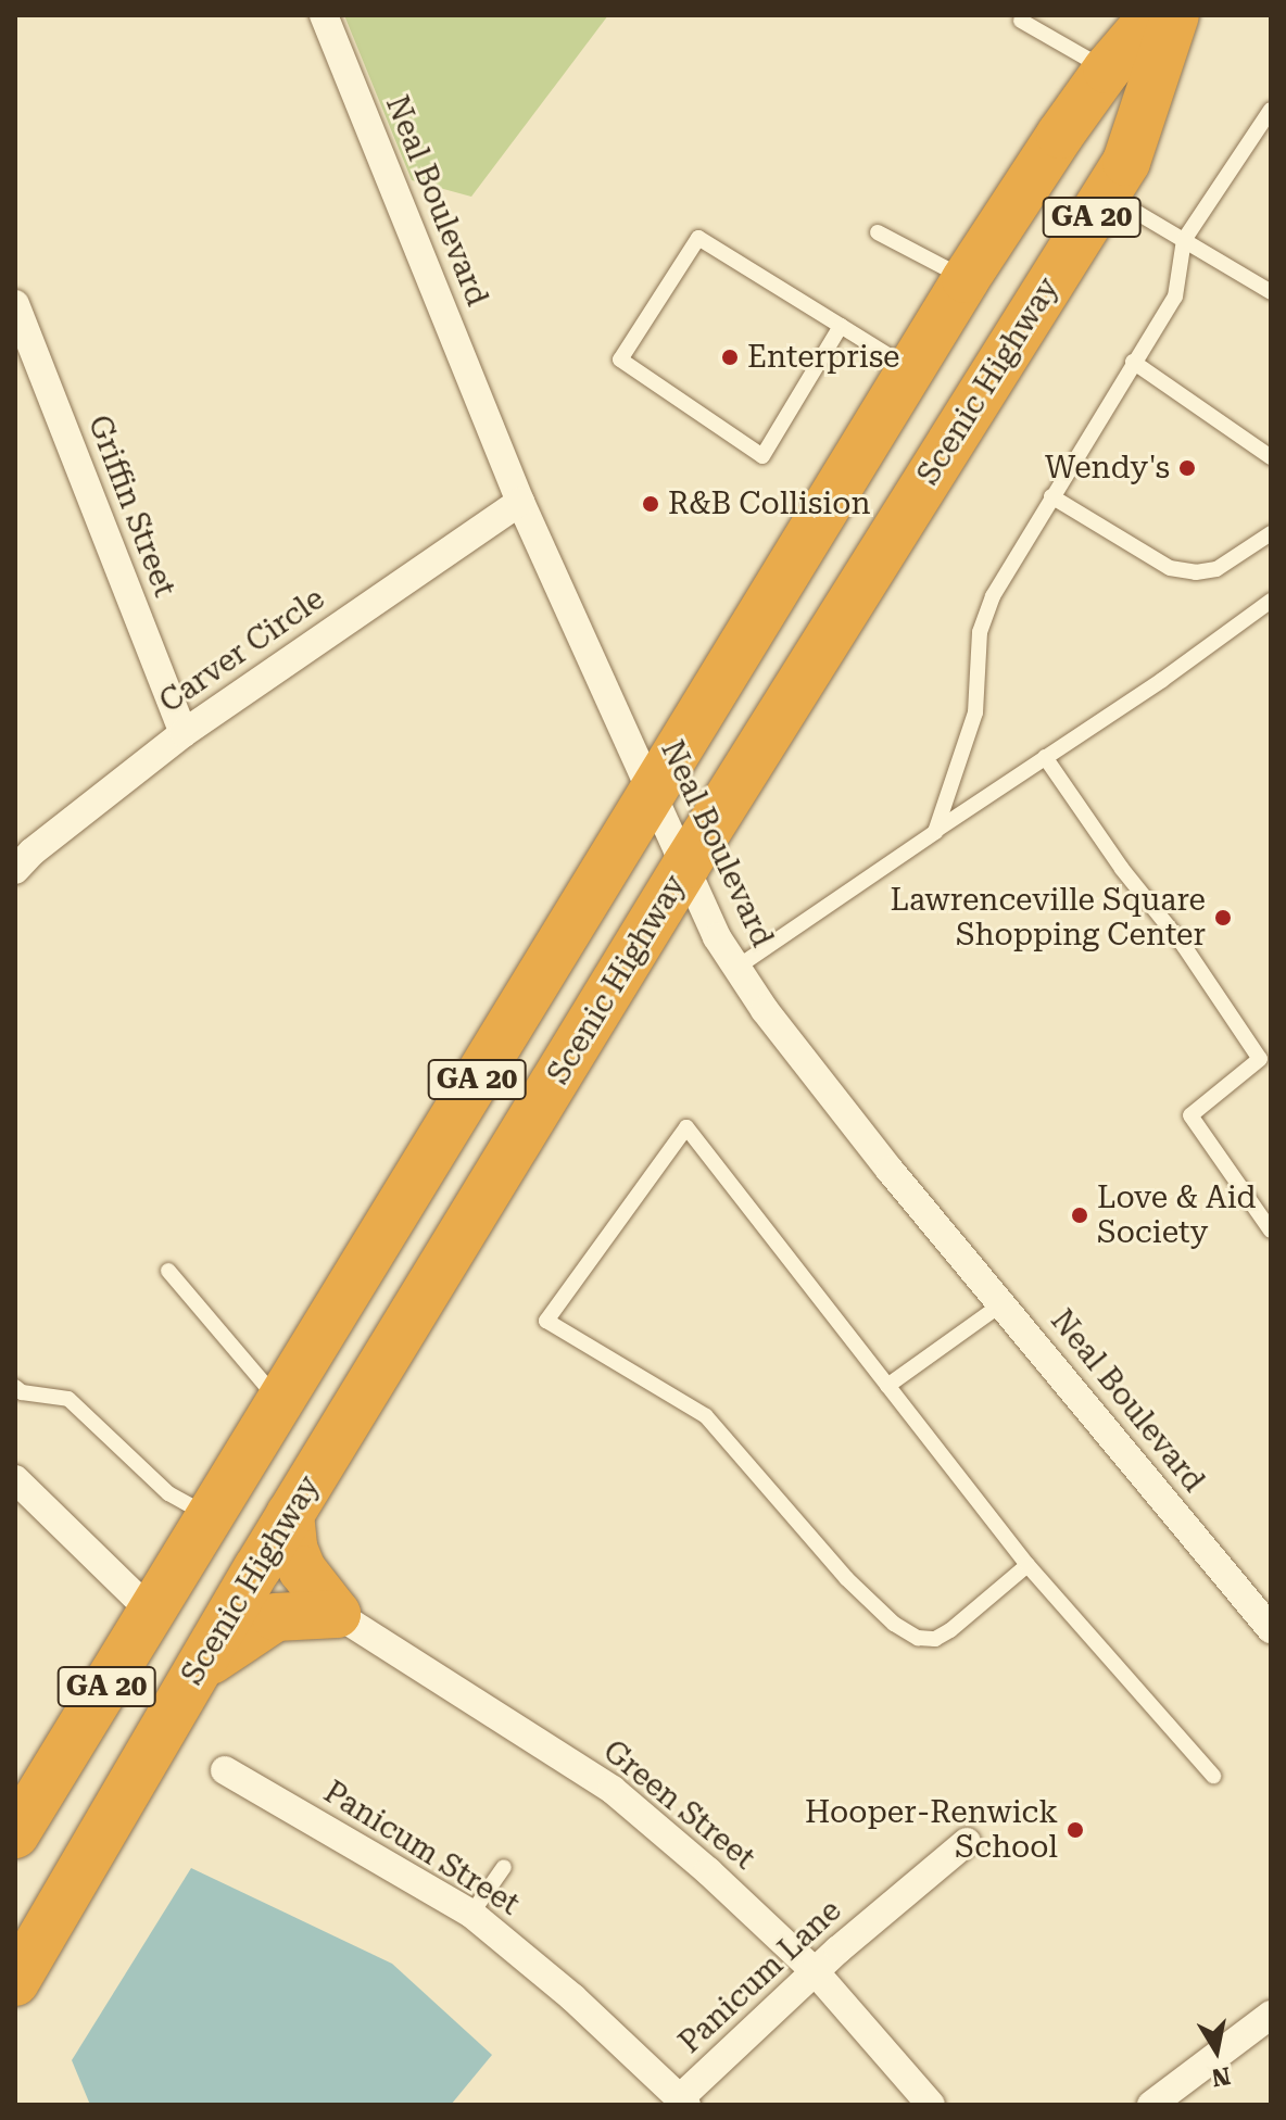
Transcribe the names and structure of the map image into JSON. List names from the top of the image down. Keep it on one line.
{"streets":{"highway":["GA 20","Scenic Highway"],"street":["Neal Boulevard","Griffin Street","Carver Circle","Green Street","Panicum Street","Panicum Lane"]},"crossings":[["Neal Boulevard","GA 20"],["Neal Boulevard","Scenic Highway"],["Neal Boulevard","Carver Circle"],["Griffin Street","Carver Circle"],["Green Street","Panicum Lane"],["Panicum Street","Panicum Lane"]],"places":["Enterprise","Wendy's","R&B Collision","Lawrenceville Square Shopping Center","Love & Aid Society","Hooper-Renwick School"],"north":"bottom"}
